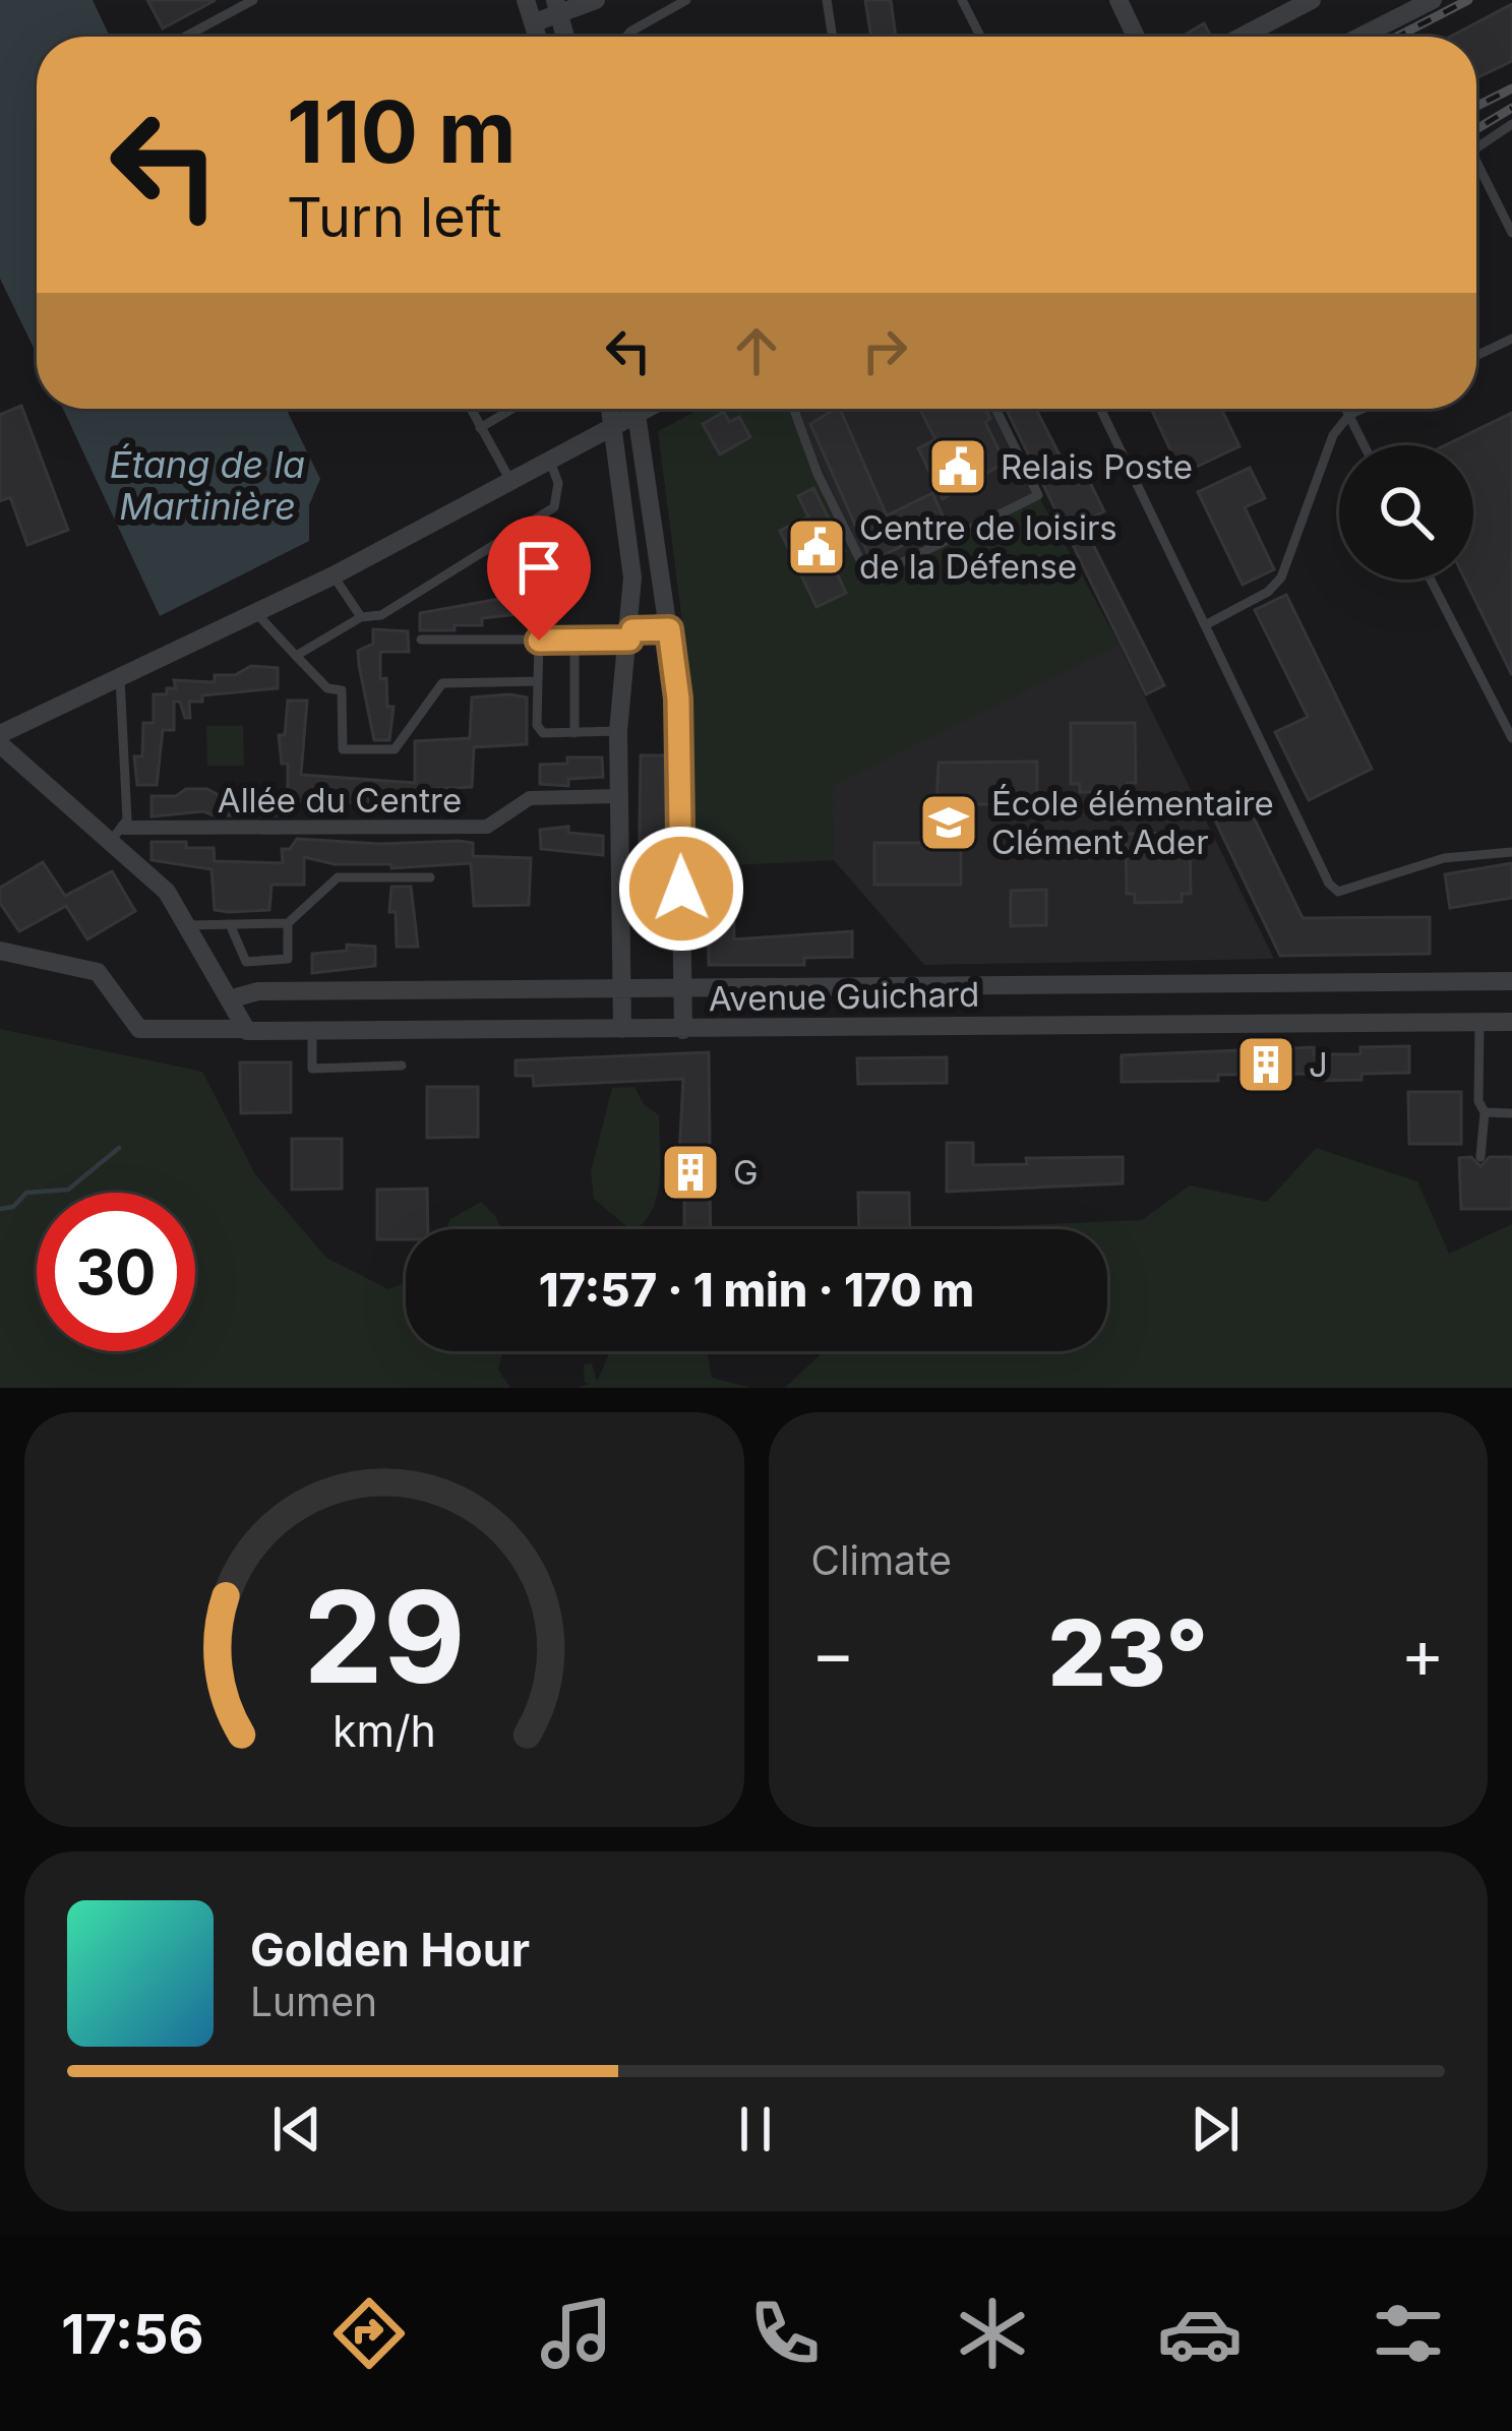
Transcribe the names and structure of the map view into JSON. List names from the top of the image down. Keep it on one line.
{"streets":{"street":["Allée du Centre","Avenue Guichard"]},"water":["Étang de la Martinière"],"places":{"public building":["Relais Poste","Centre de loisirs de la Défense"],"school or university":["École élémentaire Clément Ader"],"building":["J","G"]},"page":{"turn":["110 m","Turn left"],"limit":"30","trip":"17:57 · 1 min · 170 m","tile":"Climate","heat":["−","23°","+"],"song":["Golden Hour","Lumen"],"tabs":"17:56","gauge":["29","km/h"]}}
